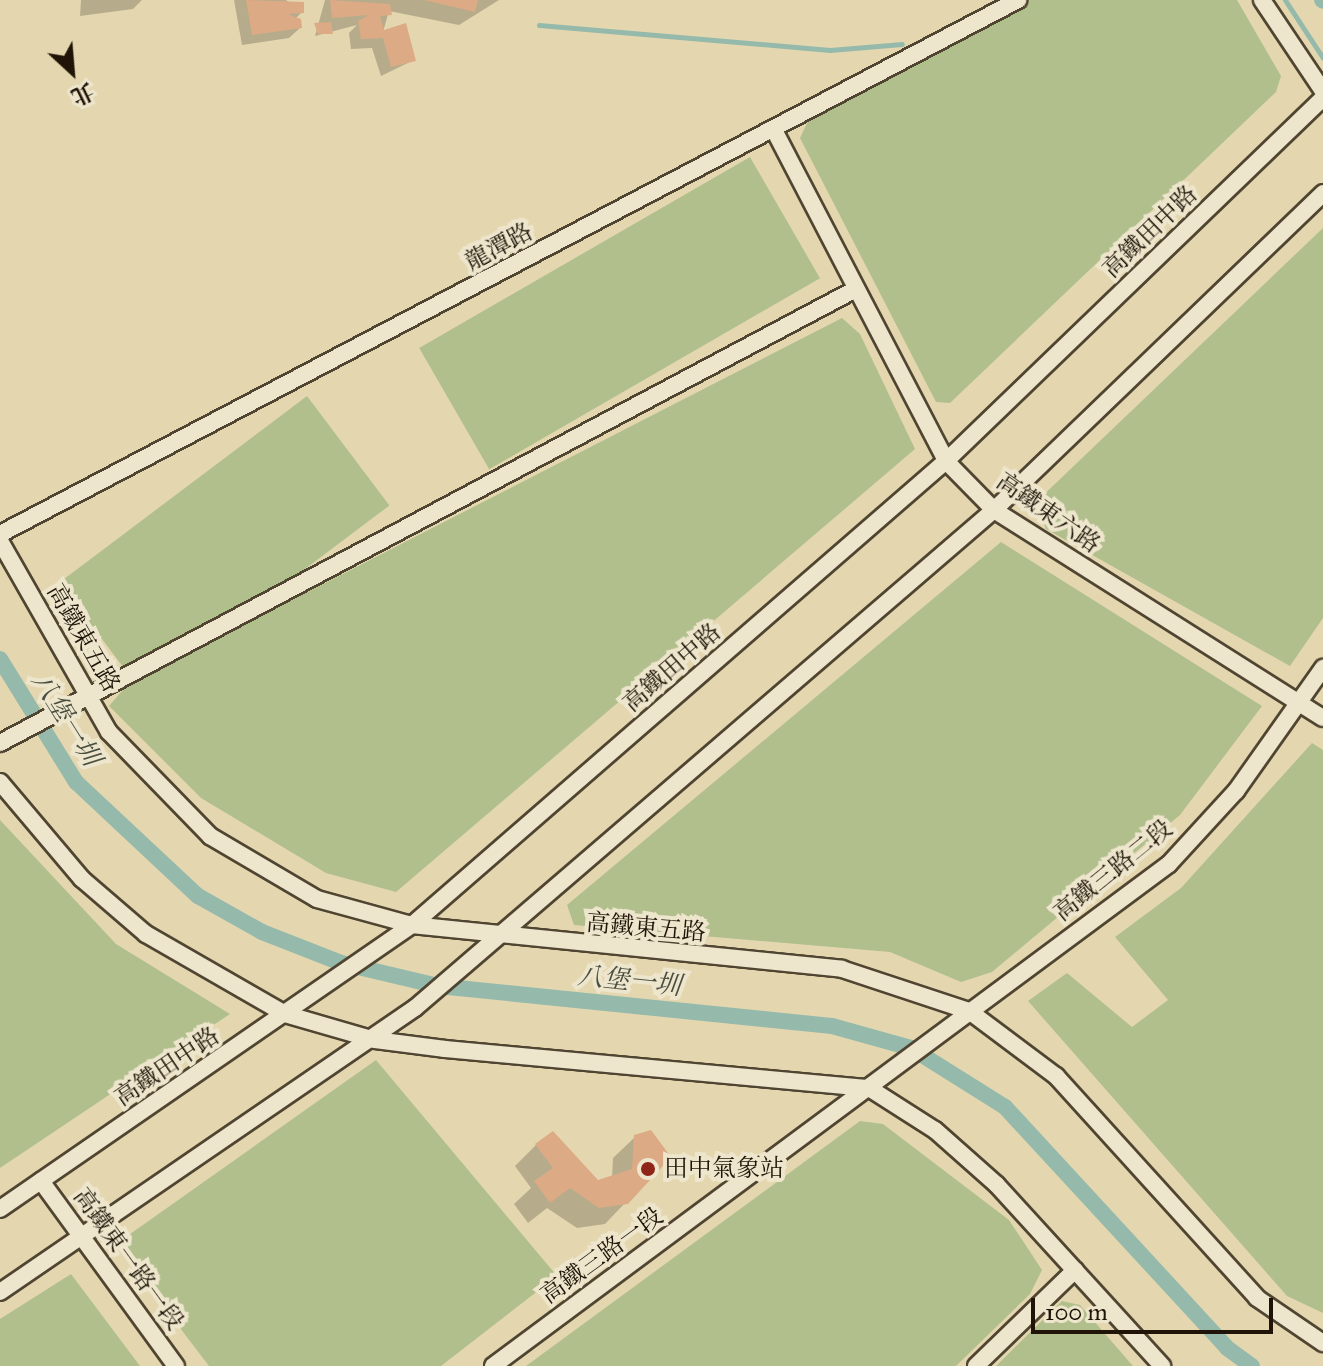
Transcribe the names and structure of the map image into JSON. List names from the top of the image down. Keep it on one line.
{"streets":{"street":["高鐵田中路","龍潭路","高鐵東六路","高鐵東五路","高鐵三路二段","高鐵三路一段","高鐵東一路一段"]},"crossings":[["高鐵田中路","高鐵東六路"],["高鐵田中路","高鐵東五路"],["高鐵田中路","高鐵東一路一段"],["龍潭路","高鐵東六路"],["高鐵東六路","高鐵三路二段"],["高鐵東五路","高鐵三路二段"],["高鐵東五路","高鐵三路一段"],["高鐵三路二段","高鐵三路一段"]],"water":["八堡一圳"],"places":["田中氣象站"],"scale_bar":"100 m","north":"bottom right"}
